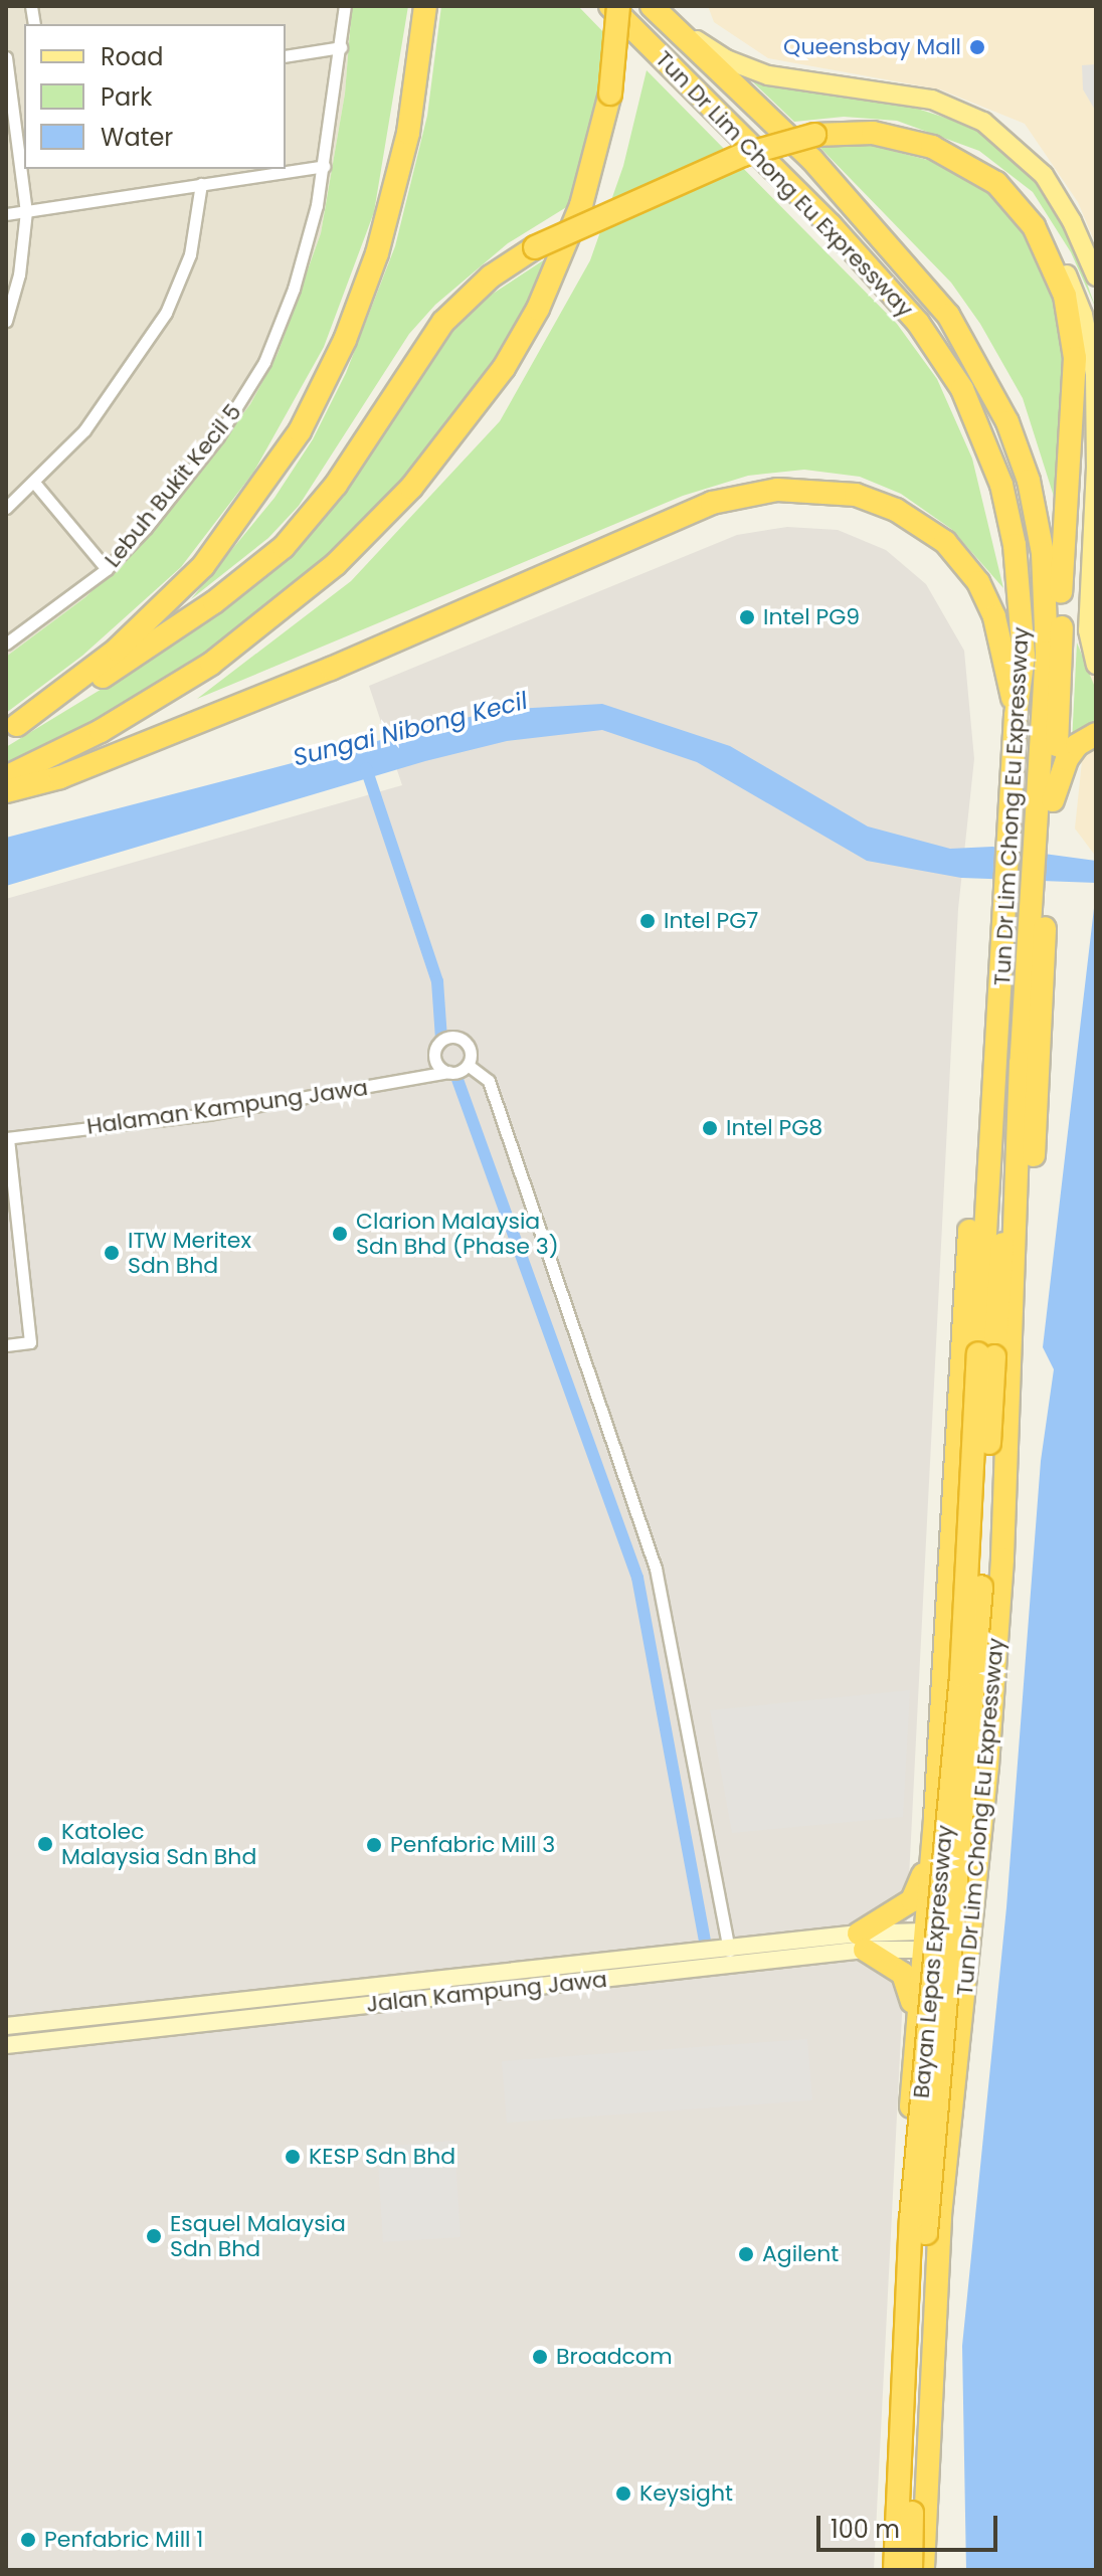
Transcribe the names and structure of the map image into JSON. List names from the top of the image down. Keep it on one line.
{"streets":{"highway":["Tun Dr Lim Chong Eu Expressway","Bayan Lepas Expressway"],"street":["Lebuh Bukit Kecil 5","Halaman Kampung Jawa","Jalan Kampung Jawa"]},"crossings":[["Tun Dr Lim Chong Eu Expressway","Bayan Lepas Expressway"],["Tun Dr Lim Chong Eu Expressway","Jalan Kampung Jawa"]],"water":["Sungai Nibong Kecil"],"places":["Queensbay Mall","Intel PG9","Intel PG7","Intel PG8","Clarion Malaysia Sdn Bhd (Phase 3)","ITW Meritex Sdn Bhd","Katolec Malaysia Sdn Bhd","Penfabric Mill 3","KESP Sdn Bhd","Esquel Malaysia Sdn Bhd","Agilent","Broadcom","Keysight","Penfabric Mill 1"],"legend":["Road","Park","Water"],"scale_bar":"100 m"}
